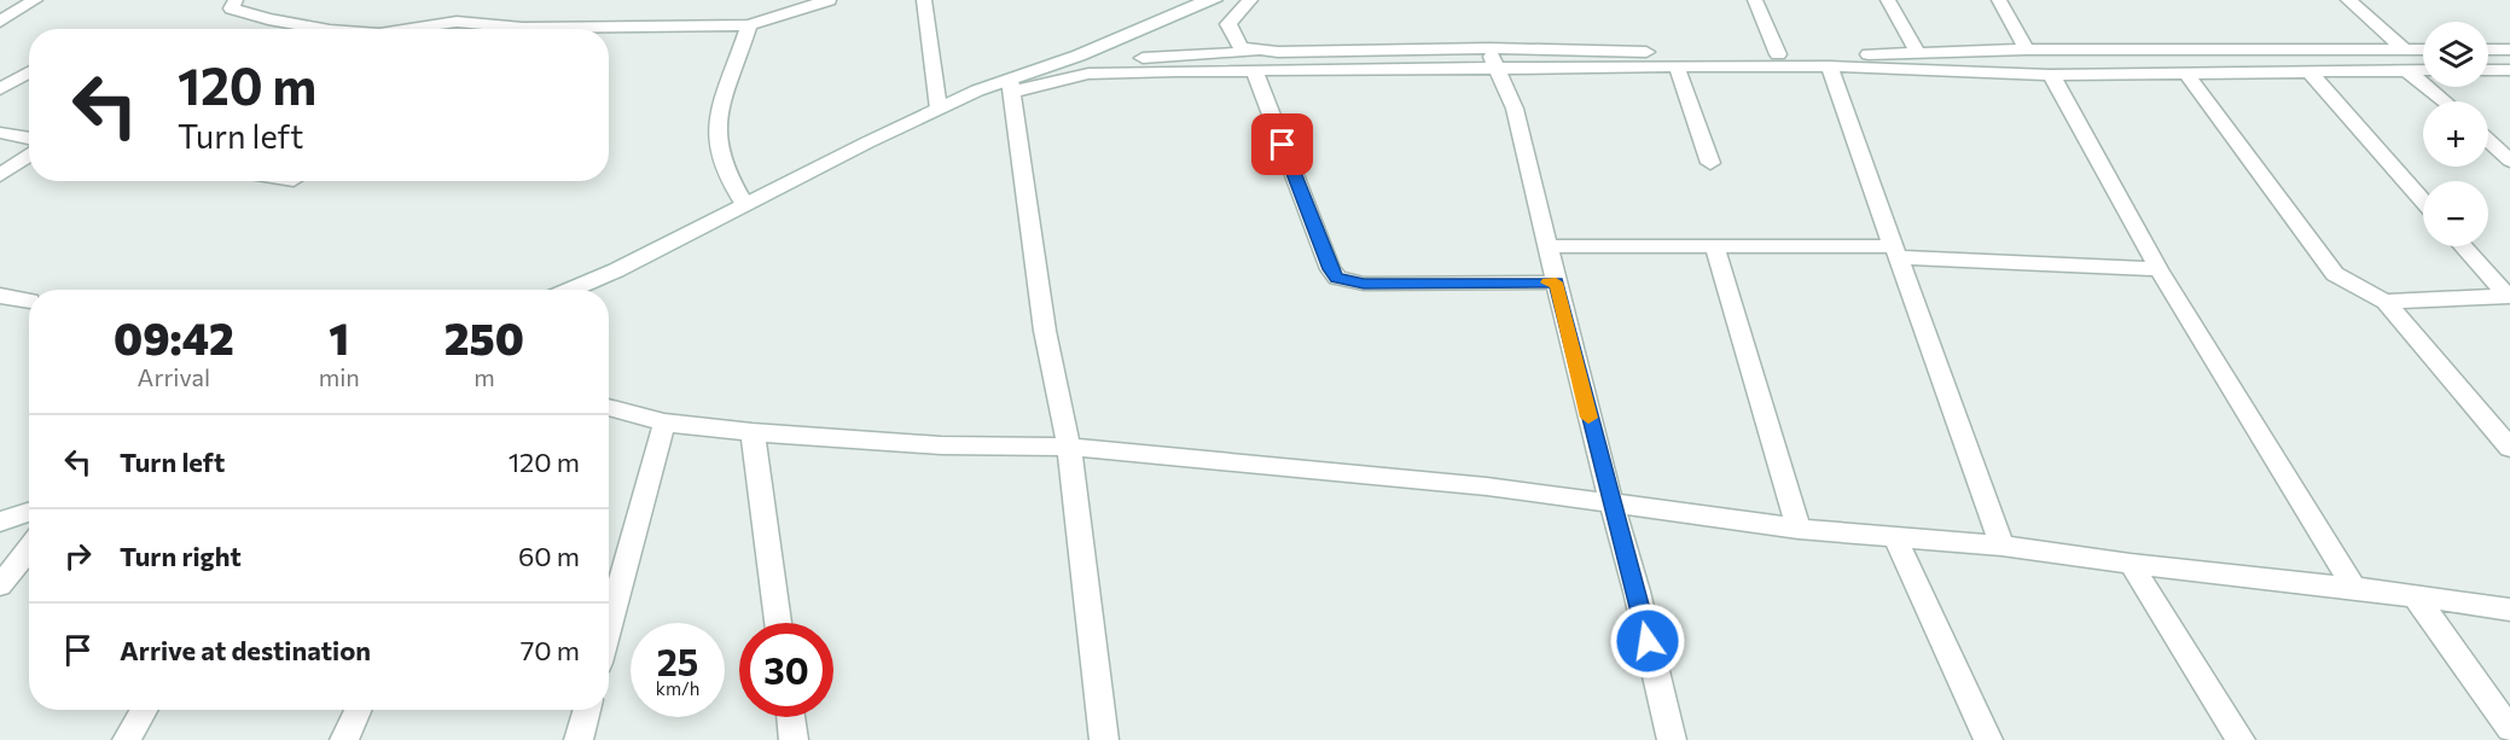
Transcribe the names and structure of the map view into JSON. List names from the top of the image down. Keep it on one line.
{"page":{"map_buttons":["+","−"],"turn":["120 m","Turn left"],"eta":["09:42","Arrival","1","min","250","m"],"list":[{"name":"Turn left","value":"120 m"},{"name":"Turn right","value":"60 m"},{"name":"Arrive at destination","value":"70 m"}],"speed":"25 km/h","limit":"30"}}
